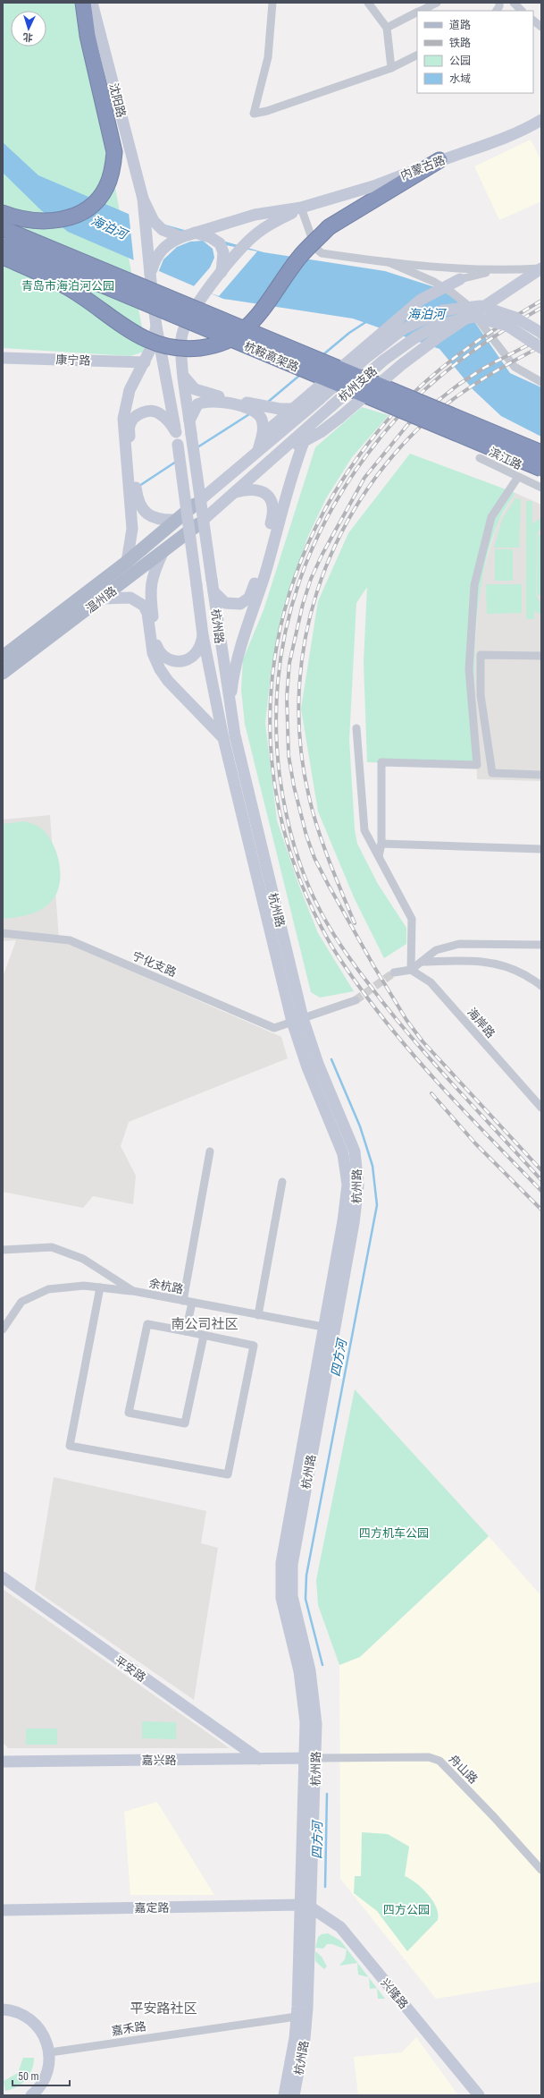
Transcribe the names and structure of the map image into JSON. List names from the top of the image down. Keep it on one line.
{"streets":{"highway":["杭鞍高架路"],"main road":["沈阳路","内蒙古路","康宁路","杭州支路","温州路","杭州路","平安路","嘉兴路","嘉定路","兴隆路"],"street":["滨江路","宁化支路","海岸路","余杭路","舟山路","嘉禾路"]},"crossings":[["沈阳路","杭州路"],["内蒙古路","杭州路"],["杭州支路","温州路"],["杭州路","宁化支路"],["杭州路","余杭路"],["杭州路","嘉兴路"],["杭州路","舟山路"],["杭州路","嘉定路"],["杭州路","兴隆路"],["杭州路","嘉禾路"],["平安路","嘉兴路"],["嘉兴路","舟山路"],["嘉定路","兴隆路"]],"districts":["南公司社区","平安路社区"],"water":["海泊河","四方河"],"parks":["青岛市海泊河公园","四方机车公园","四方公园"],"legend":["道路","铁路","公园","水域"],"scale_bar":"50 m","north":"bottom"}
